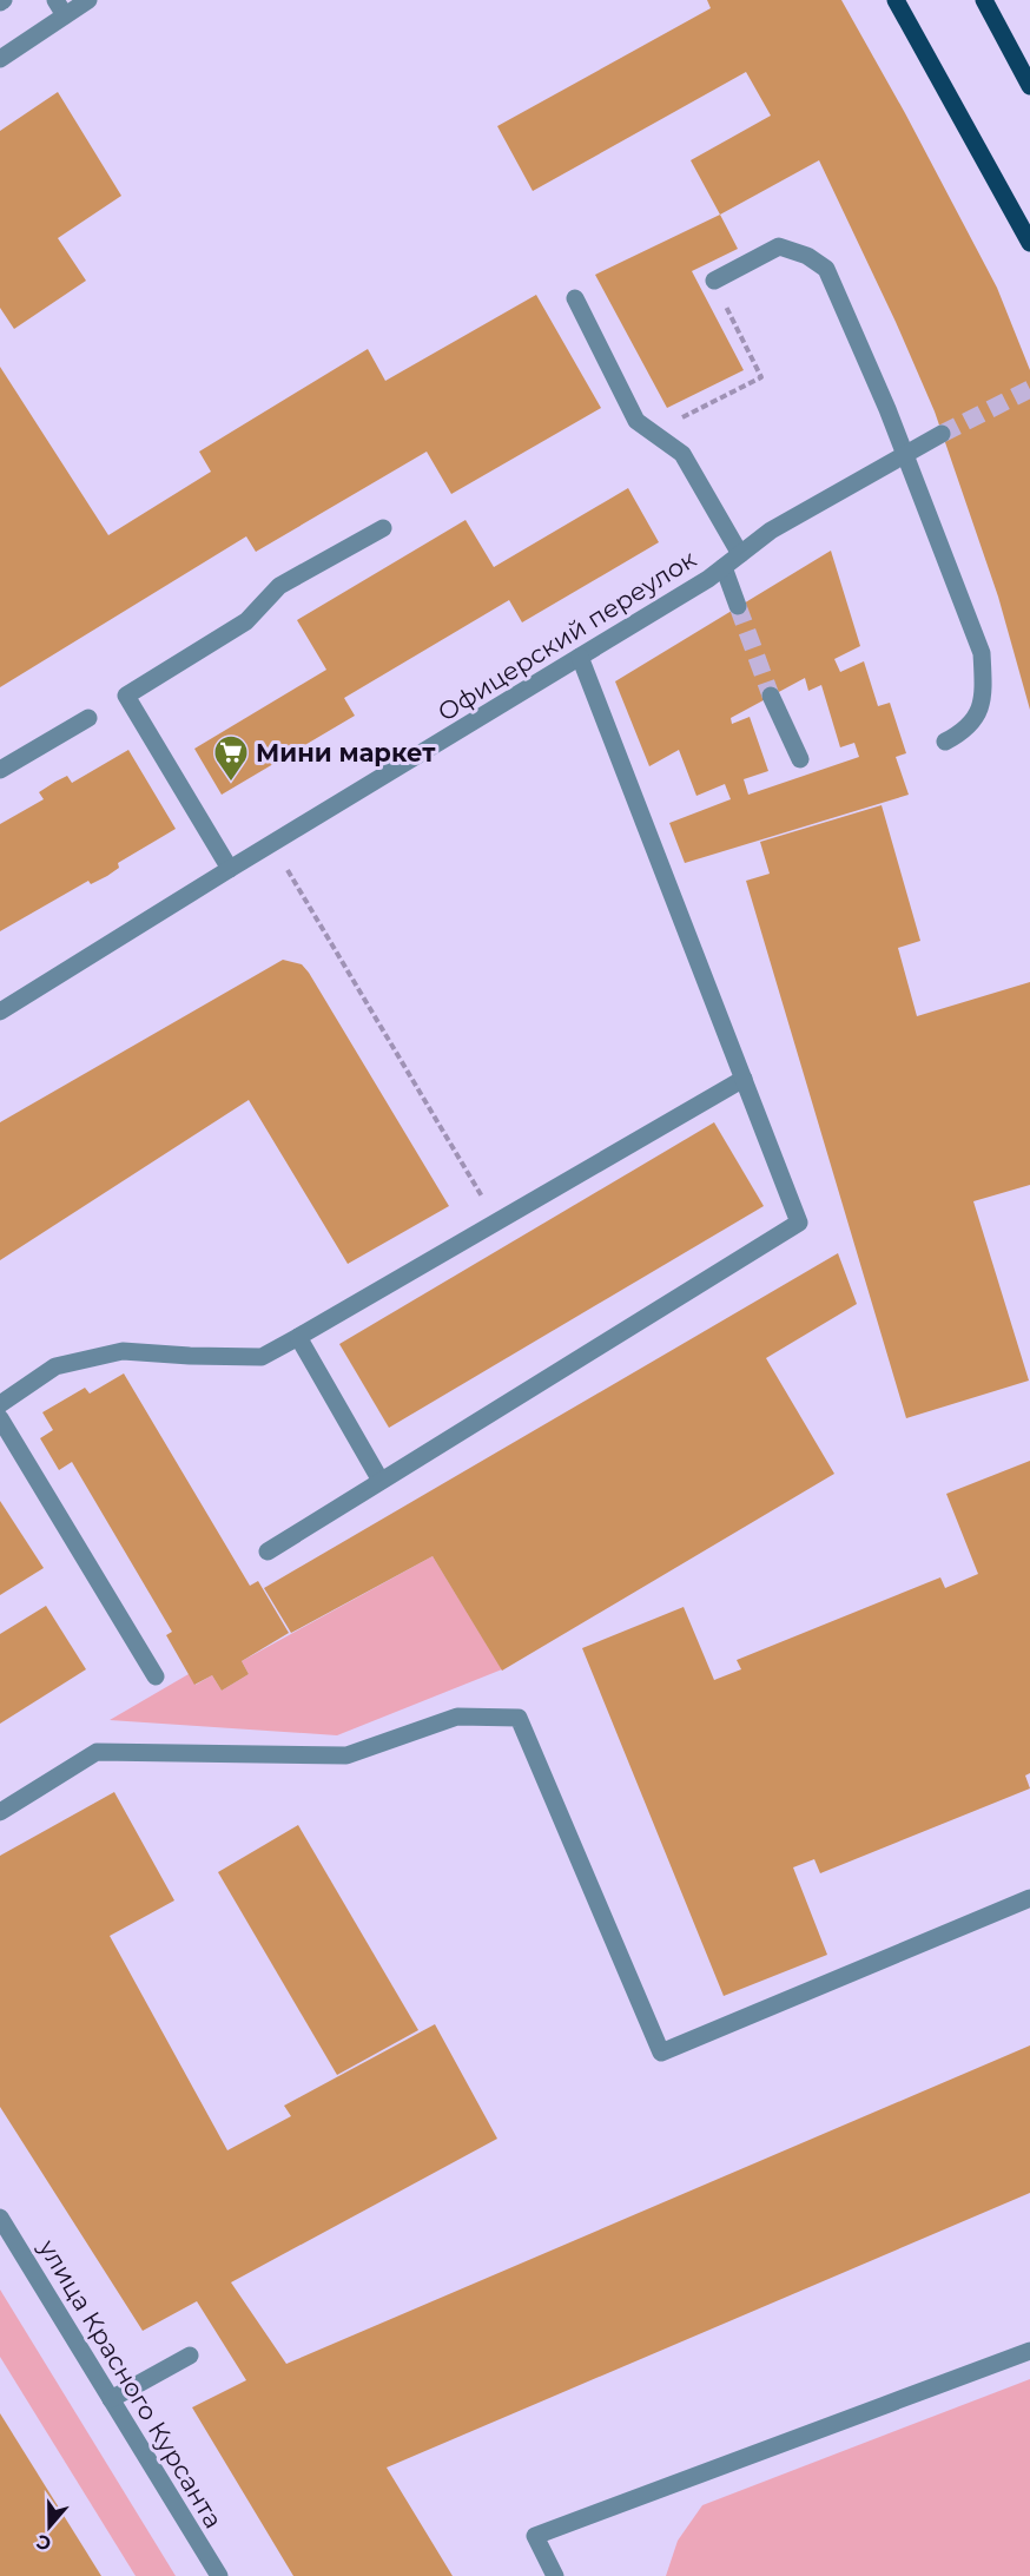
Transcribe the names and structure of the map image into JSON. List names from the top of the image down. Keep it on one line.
{"streets":{"street":["Офицерский переулок","улица Красного Курсанта"]},"places":{"supermarket":["Мини маркет"]},"north":"bottom"}
